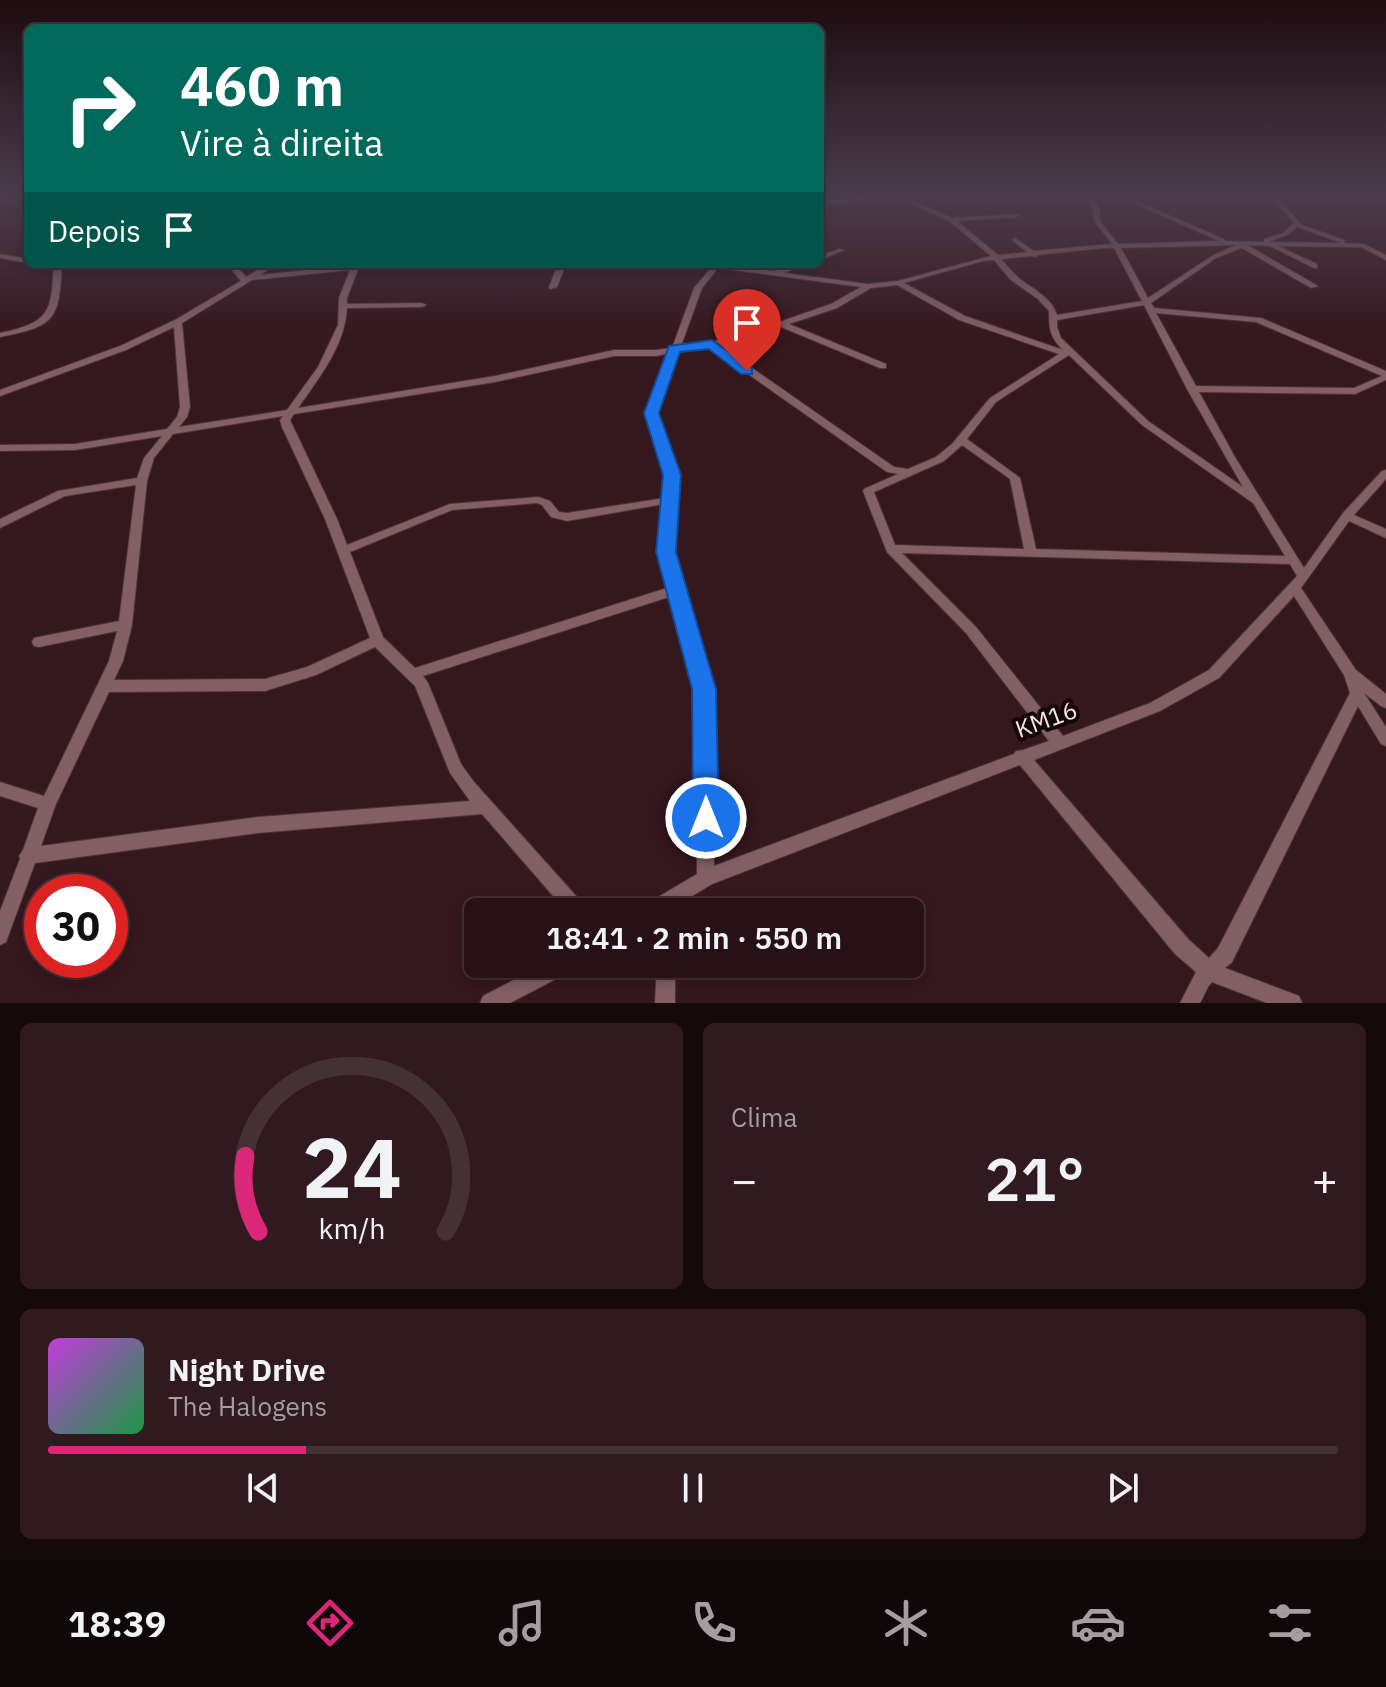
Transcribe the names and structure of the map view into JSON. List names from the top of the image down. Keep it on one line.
{"streets":{"street":["KM16"]},"page":{"turn":["460 m","Vire à direita"],"then":"Depois","limit":"30","trip":"18:41 · 2 min · 550 m","tile":"Clima","heat":["−","21°","+"],"song":["Night Drive","The Halogens"],"tabs":"18:39","gauge":["24","km/h"]}}
